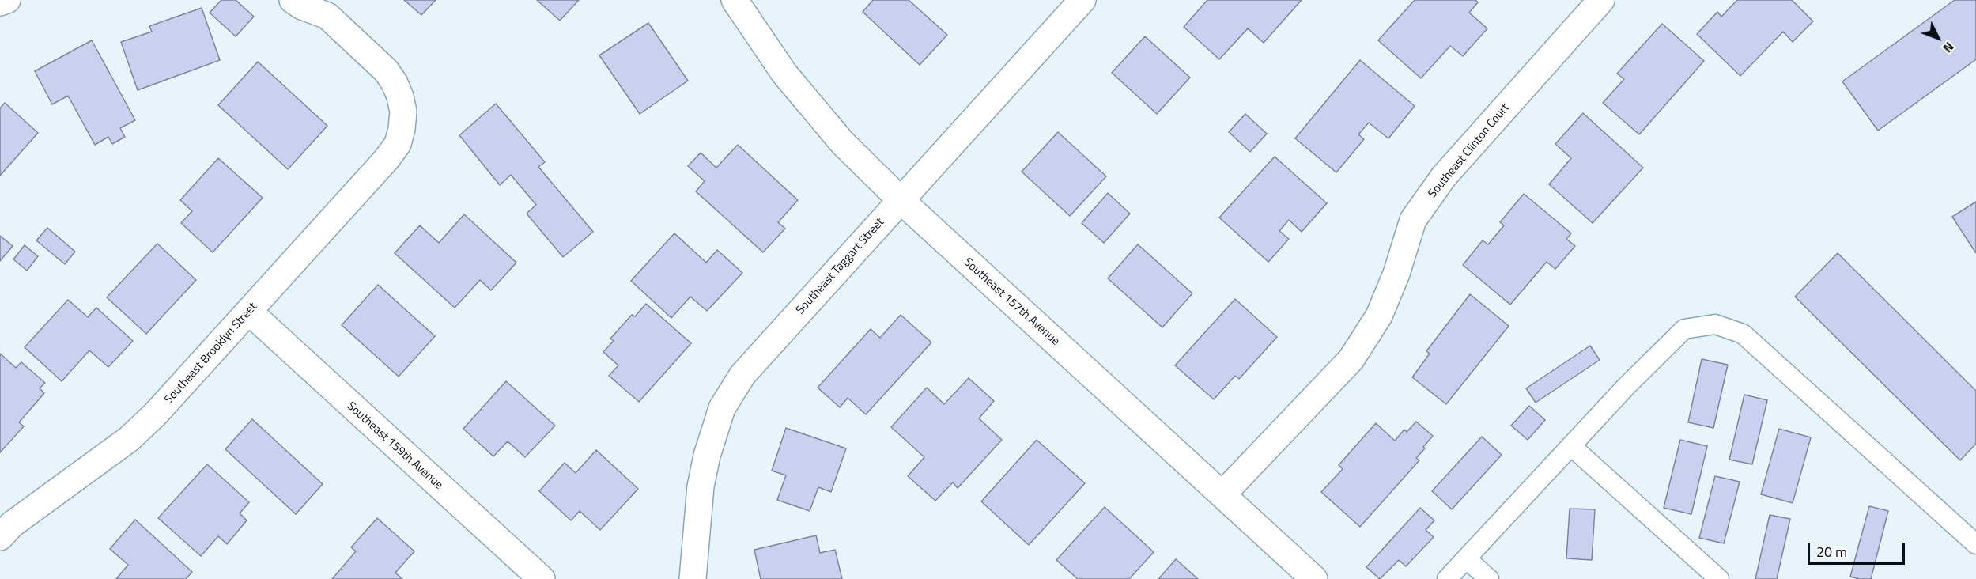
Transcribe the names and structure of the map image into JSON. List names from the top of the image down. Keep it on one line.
{"streets":{"street":["Southeast Clinton Court","Southeast Taggart Street","Southeast 157th Avenue","Southeast Brooklyn Street","Southeast 159th Avenue"]},"crossings":[["Southeast Clinton Court","Southeast 157th Avenue"],["Southeast Taggart Street","Southeast 157th Avenue"],["Southeast Brooklyn Street","Southeast 159th Avenue"]],"scale_bar":"20 m","north":"bottom right"}
